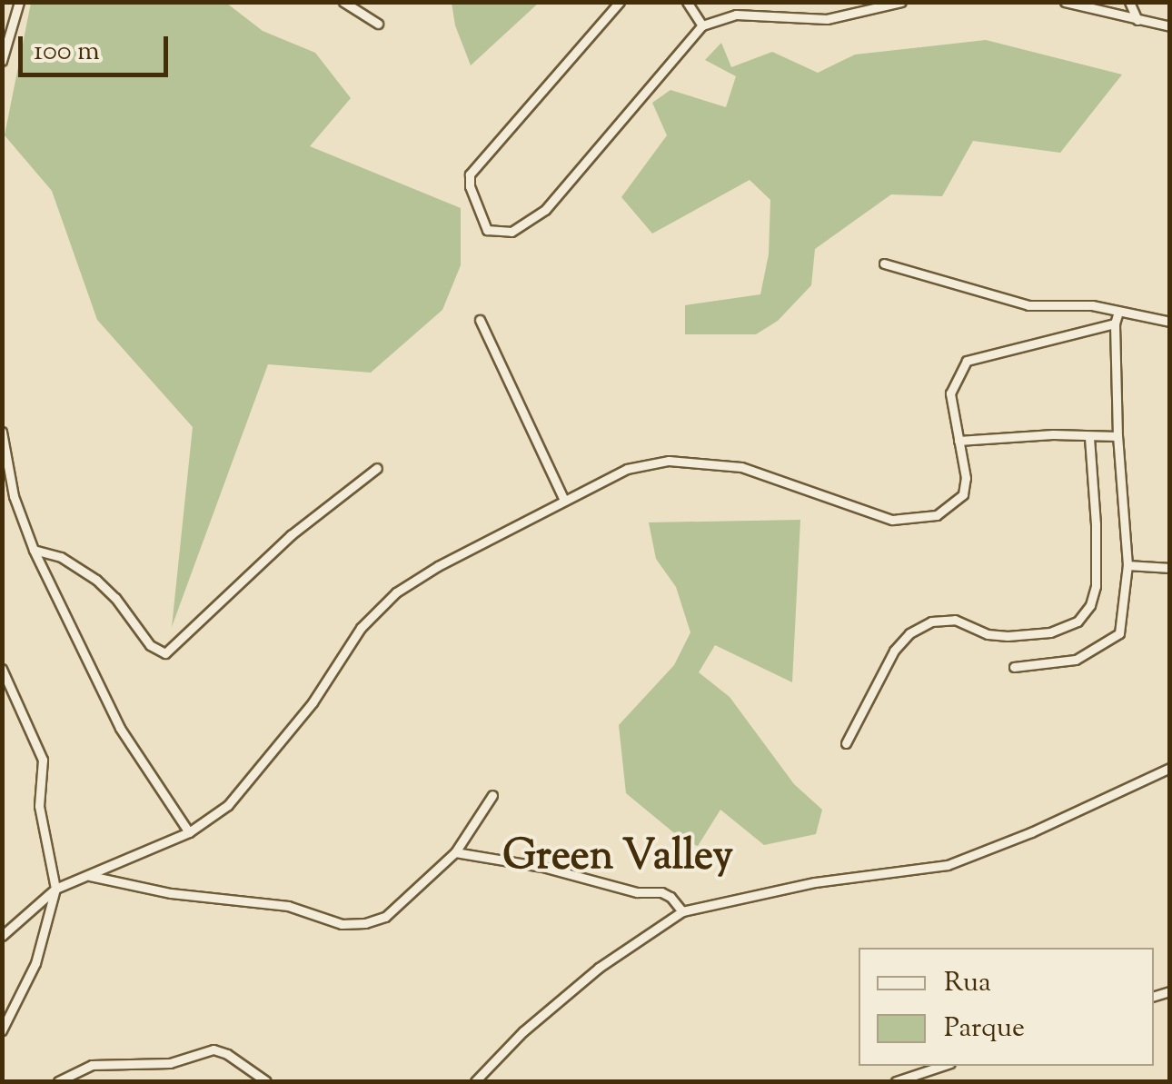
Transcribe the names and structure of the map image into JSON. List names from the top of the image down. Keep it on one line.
{"districts":["Green Valley"],"legend":["Rua","Parque"],"scale_bar":"100 m"}
